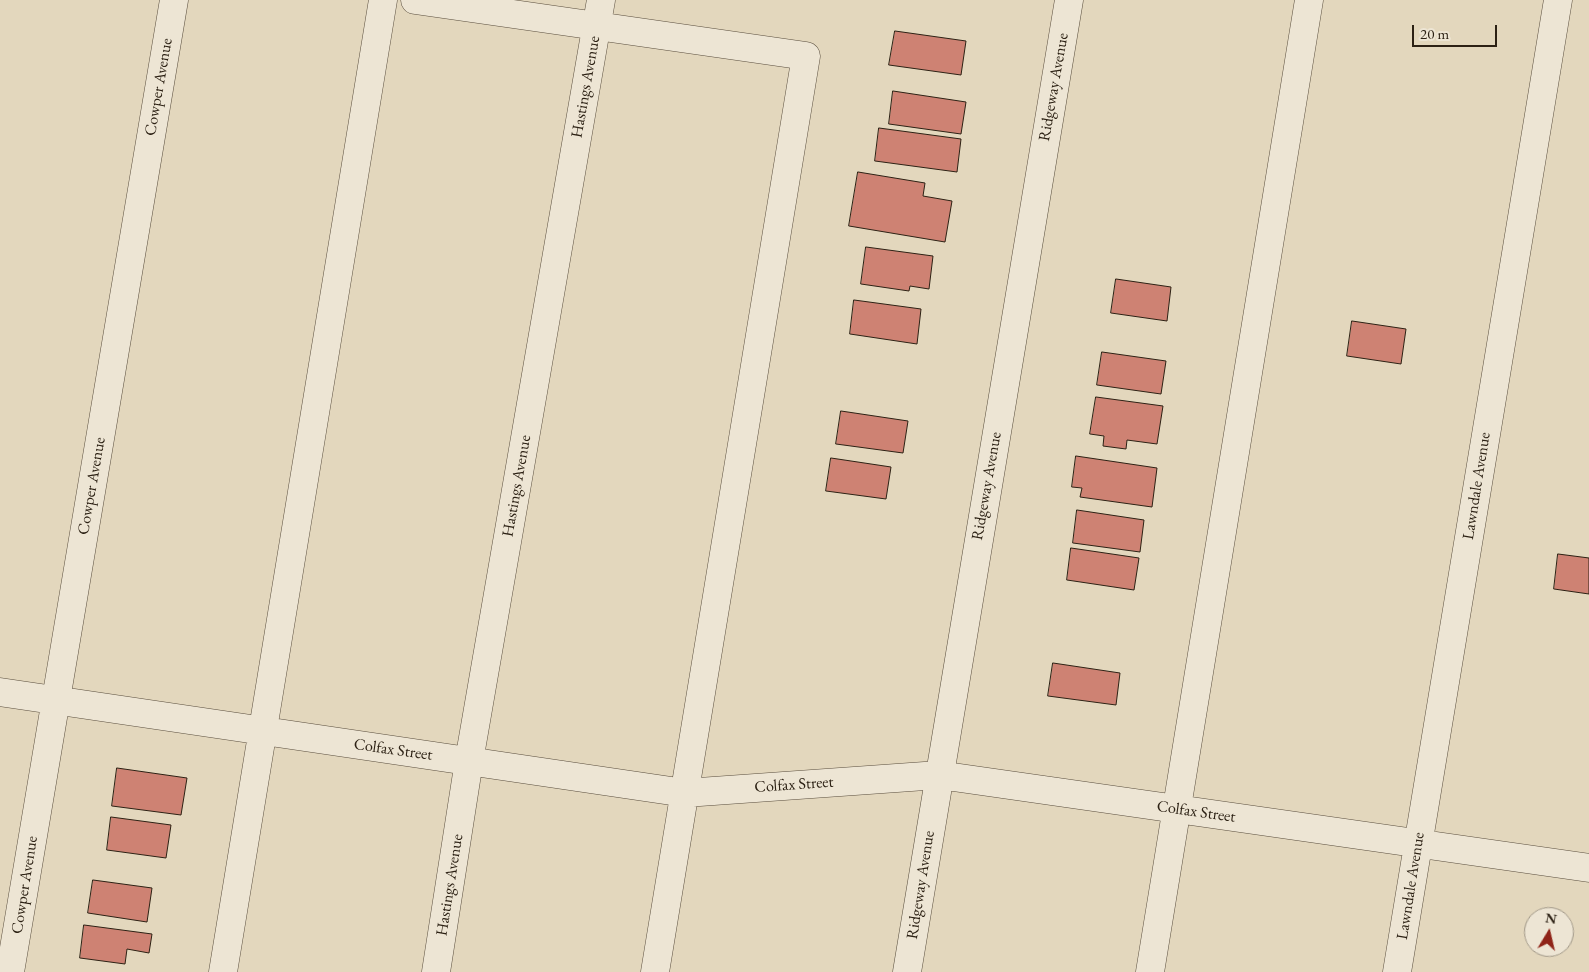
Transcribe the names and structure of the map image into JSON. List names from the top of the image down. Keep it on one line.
{"streets":{"street":["Cowper Avenue","Hastings Avenue","Ridgeway Avenue","Lawndale Avenue","Colfax Street"]},"crossings":[["Cowper Avenue","Colfax Street"],["Hastings Avenue","Colfax Street"],["Ridgeway Avenue","Colfax Street"],["Lawndale Avenue","Colfax Street"]],"scale_bar":"20 m","north":"top"}
